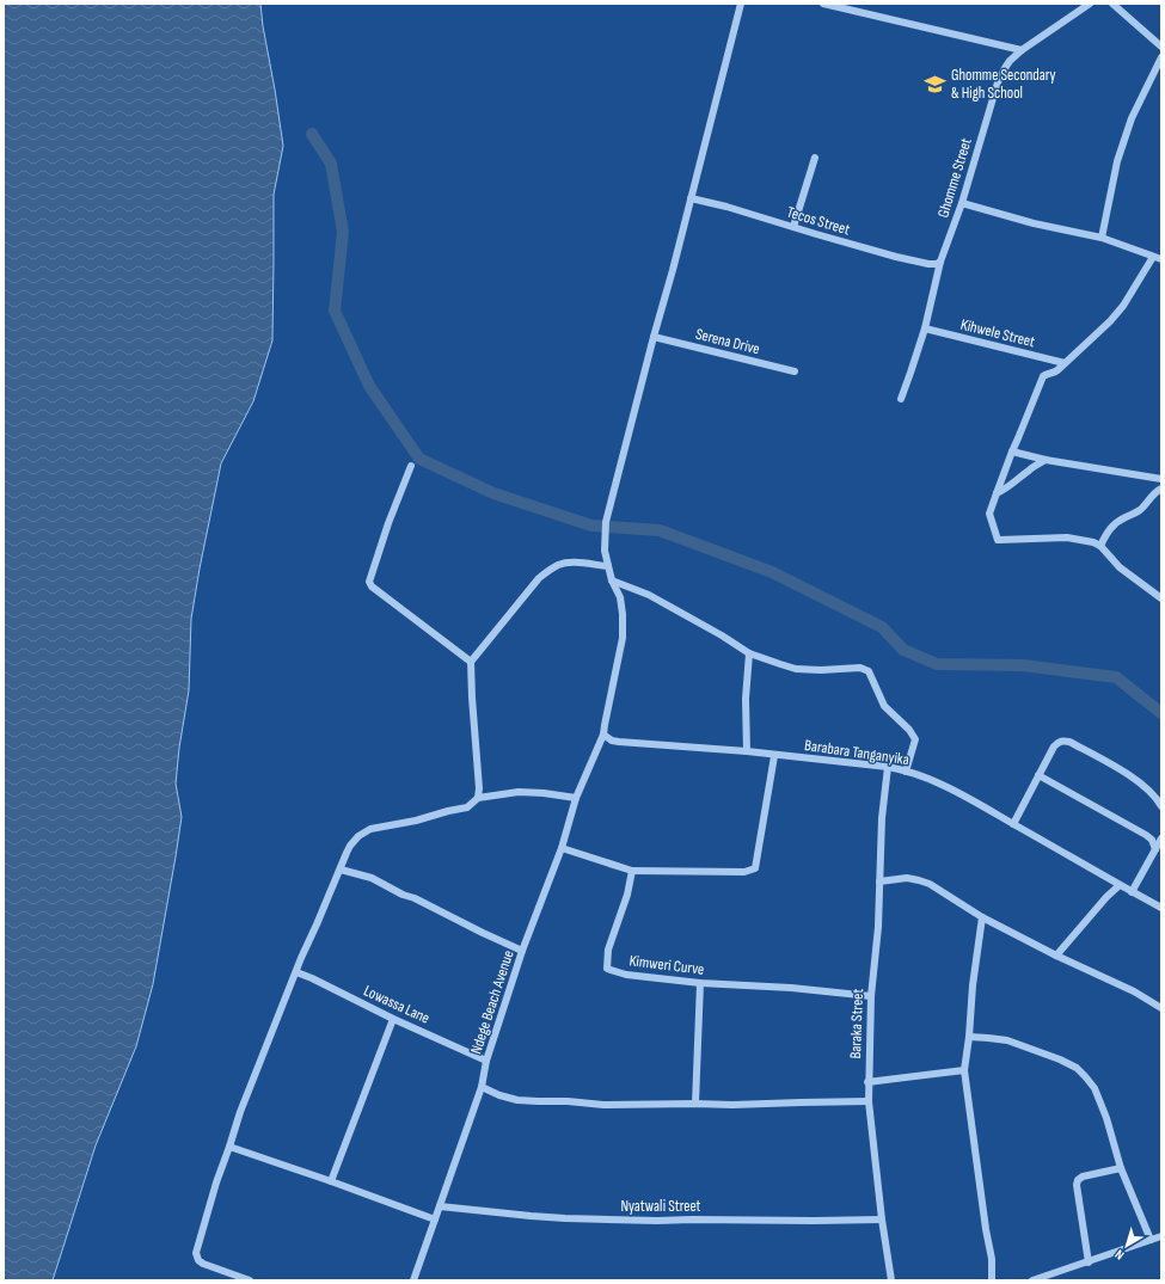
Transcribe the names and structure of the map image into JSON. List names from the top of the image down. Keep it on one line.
{"streets":{"street":["Ghomme Street","Tecos Street","Kihwele Street","Serena Drive","Barabara Tanganyika","Kimweri Curve","Ndege Beach Avenue","Lowassa Lane","Baraka Street","Nyatwali Street"]},"crossings":[["Ghomme Street","Tecos Street"],["Ghomme Street","Kihwele Street"],["Tecos Street","Ndege Beach Avenue"],["Serena Drive","Ndege Beach Avenue"],["Barabara Tanganyika","Ndege Beach Avenue"],["Barabara Tanganyika","Baraka Street"],["Kimweri Curve","Baraka Street"],["Ndege Beach Avenue","Lowassa Lane"],["Ndege Beach Avenue","Nyatwali Street"],["Baraka Street","Nyatwali Street"]],"places":{"school or university":["Ghomme Secondary & High School"]},"north":"bottom left"}
